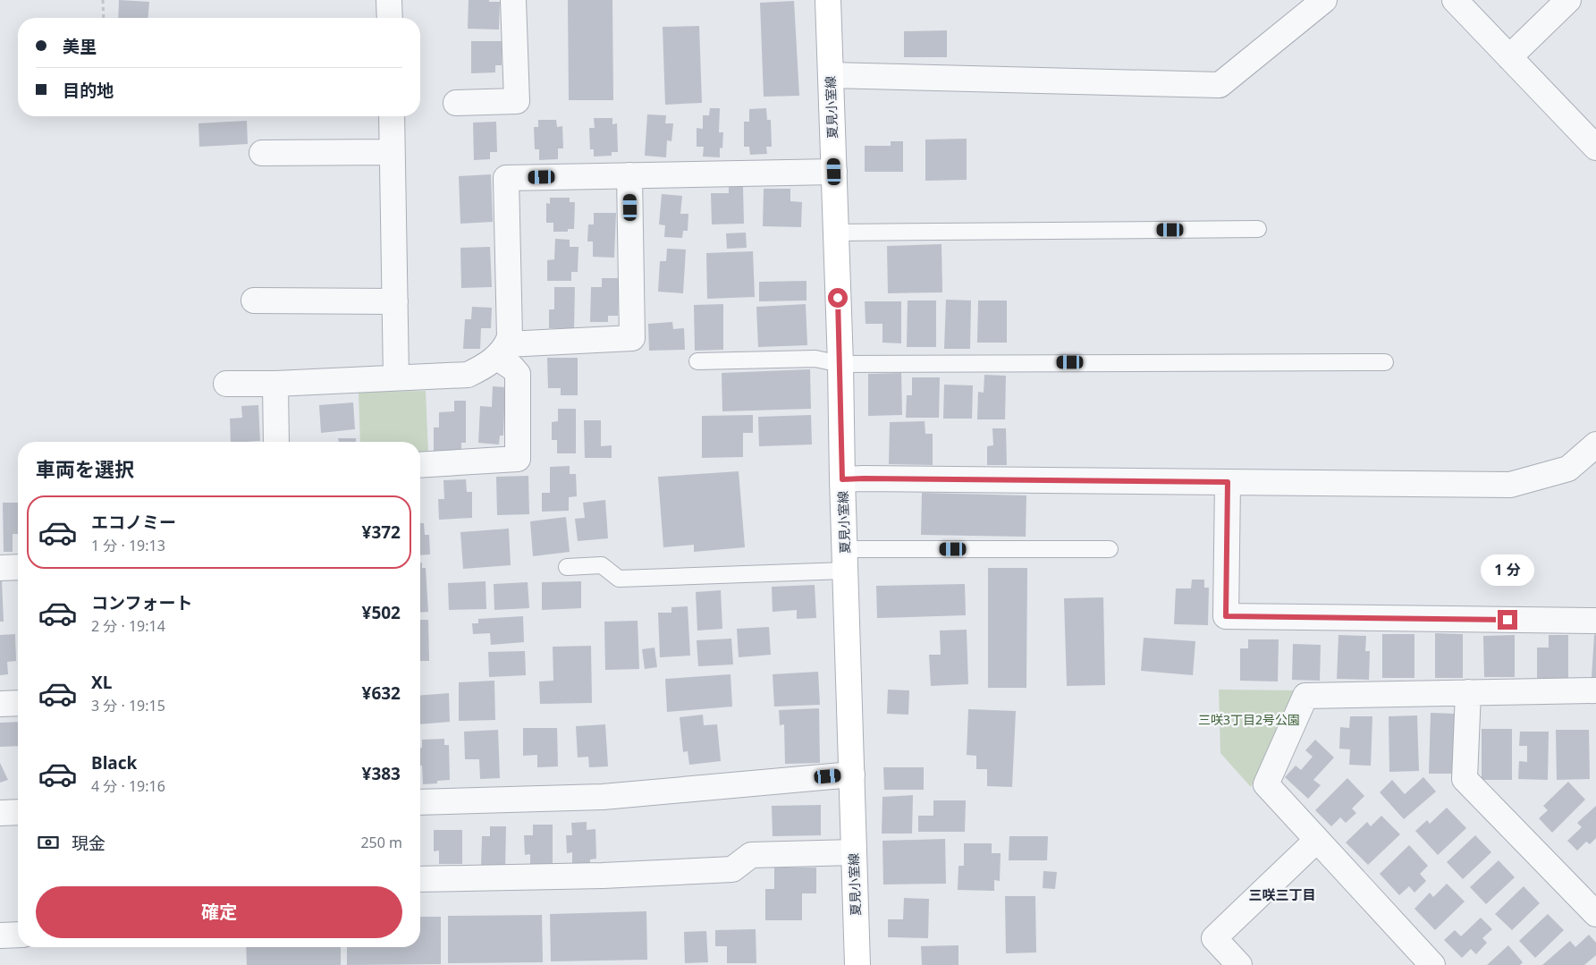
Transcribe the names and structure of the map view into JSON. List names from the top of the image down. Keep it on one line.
{"streets":{"main road":["夏見小室線"]},"districts":["三咲三丁目"],"parks":["三咲3丁目2号公園"],"page":{"banner":["美里","目的地"],"heading":"車両を選択","list":[{"name":"エコノミー","note":"1 分 · 19:13","value":"¥372"},{"name":"コンフォート","note":"2 分 · 19:14","value":"¥502"},{"name":"XL","note":"3 分 · 19:15","value":"¥632"},{"name":"Black","note":"4 分 · 19:16","value":"¥383"}],"bubble":"1 分","pay":["現金","250 m"],"buttons":"確定"}}
